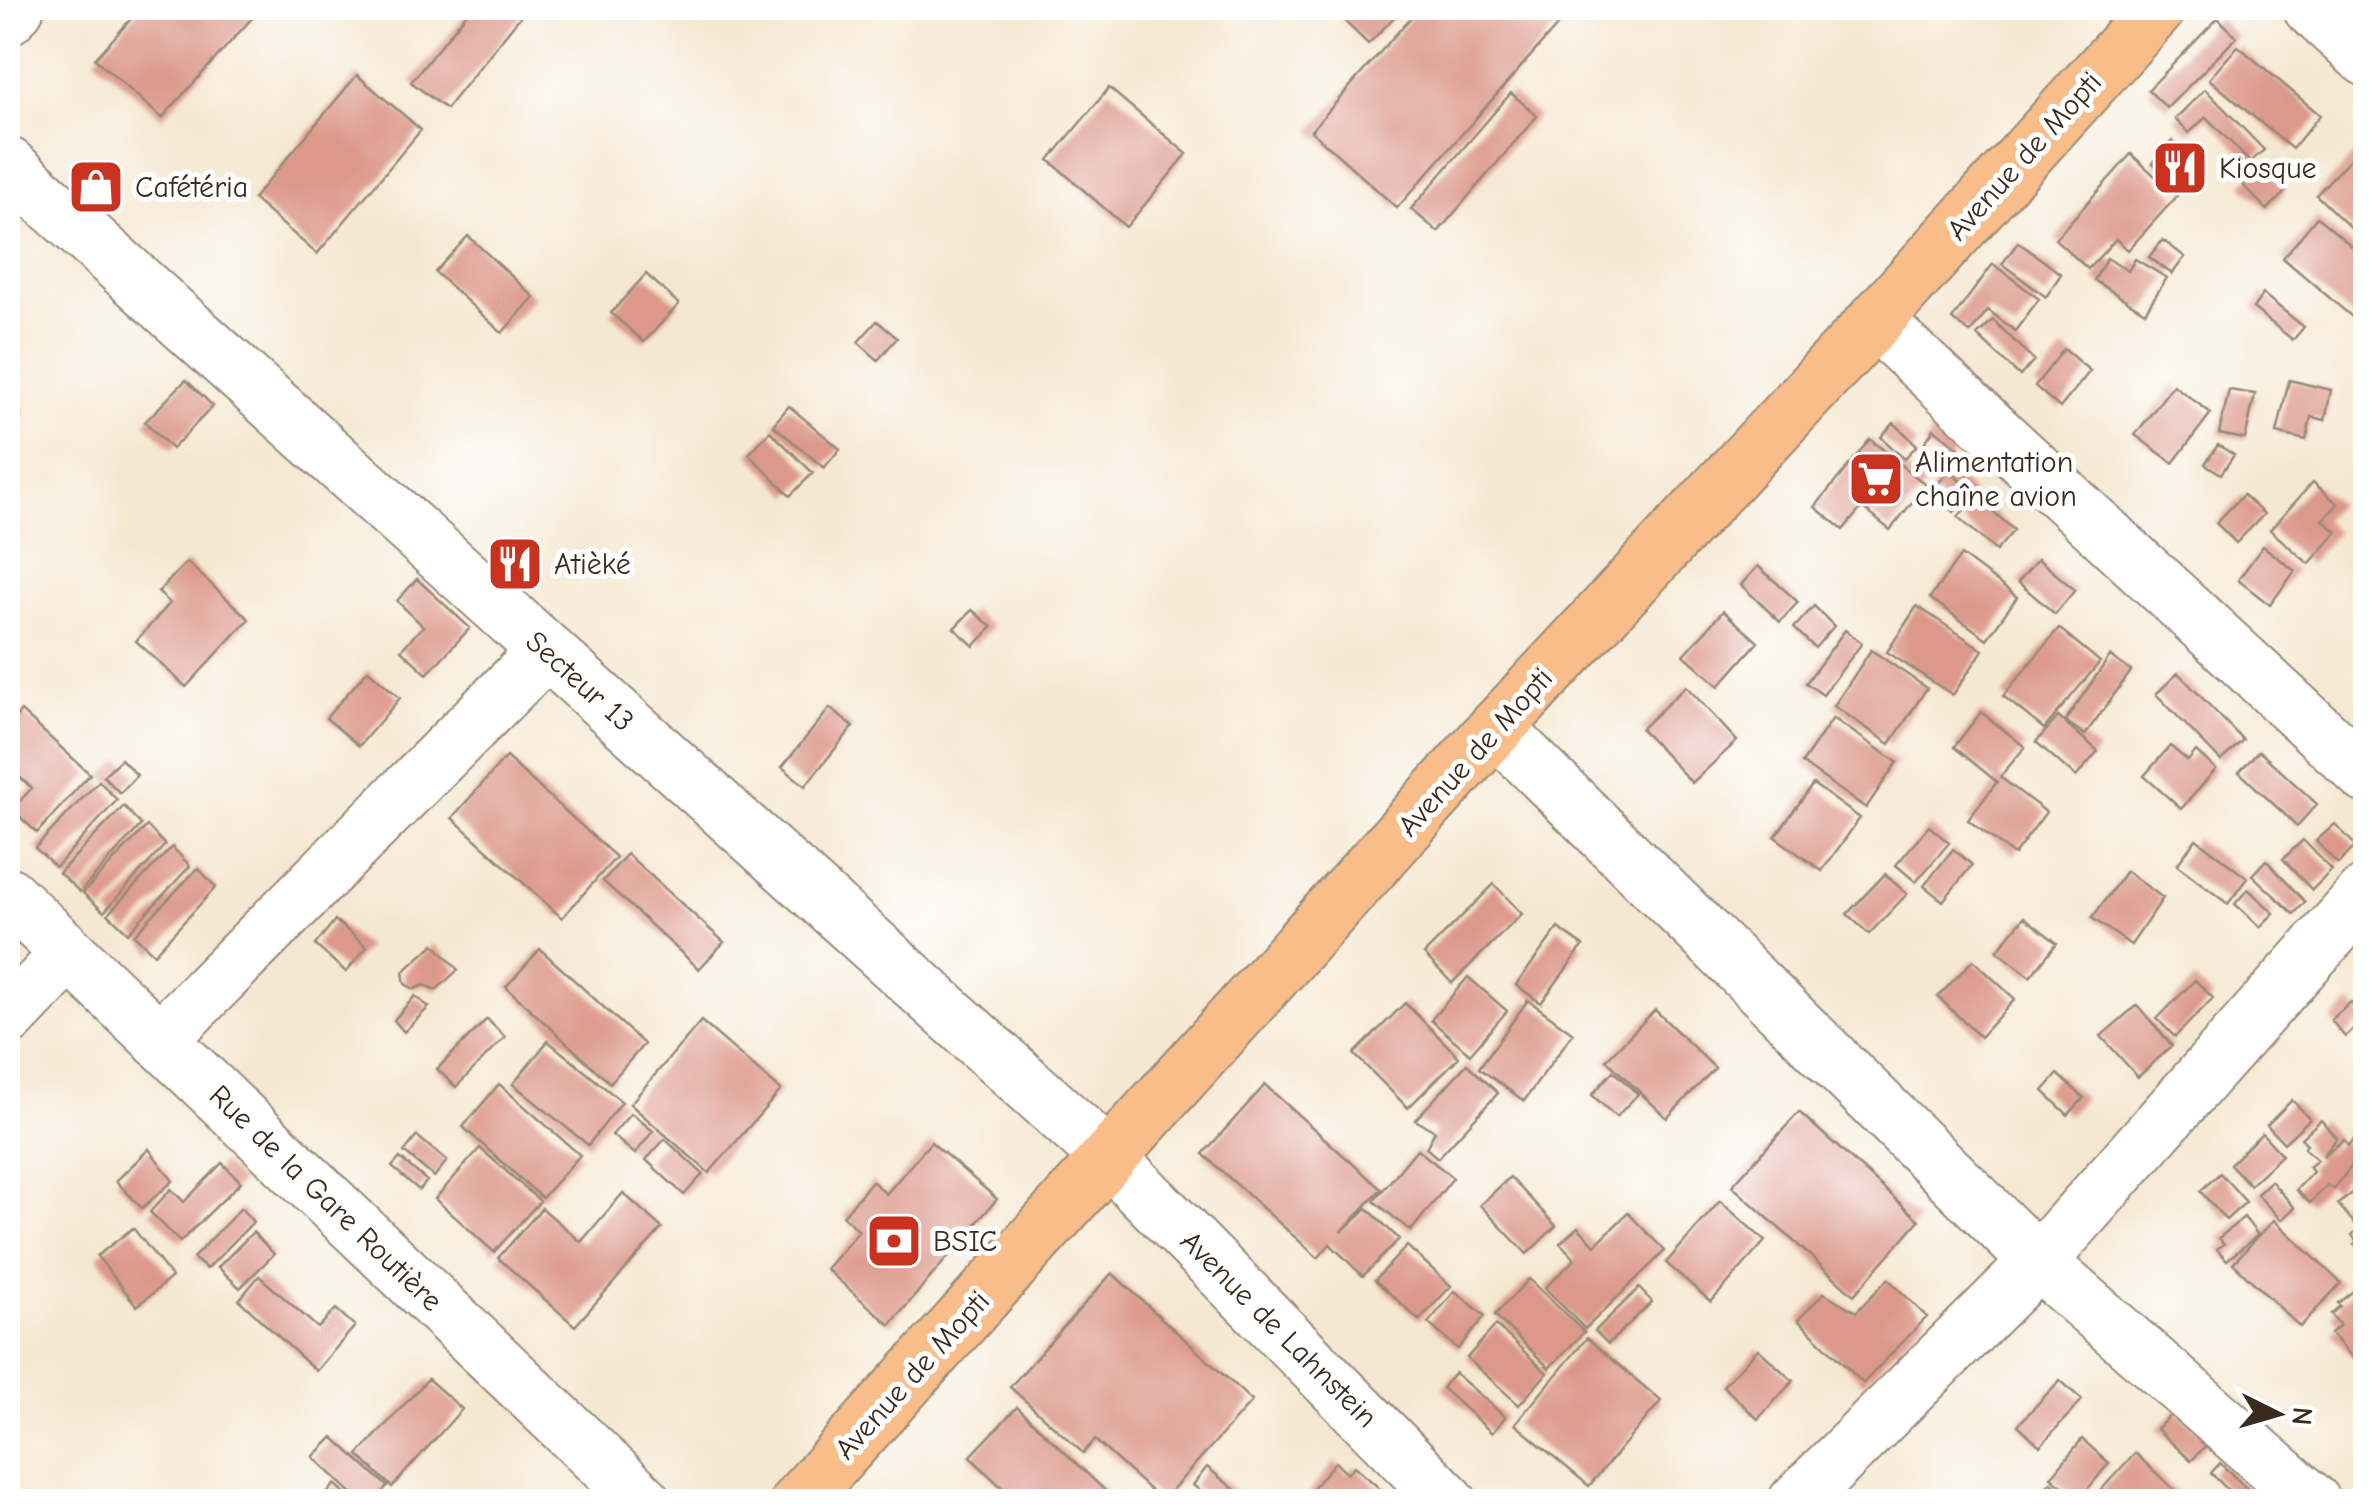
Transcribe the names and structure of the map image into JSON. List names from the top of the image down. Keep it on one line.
{"streets":{"main road":["Avenue de Mopti"],"street":["Secteur 13","Rue de la Gare Routière","Avenue de Lahnstein"]},"crossings":[["Avenue de Mopti","Secteur 13"],["Avenue de Mopti","Avenue de Lahnstein"],["Secteur 13","Avenue de Lahnstein"]],"places":{"restaurant":["Kiosque","Atièké"],"shop":["Cafétéria"],"supermarket":["Alimentation chaîne avion"],"bank":["BSIC"]},"north":"right"}
